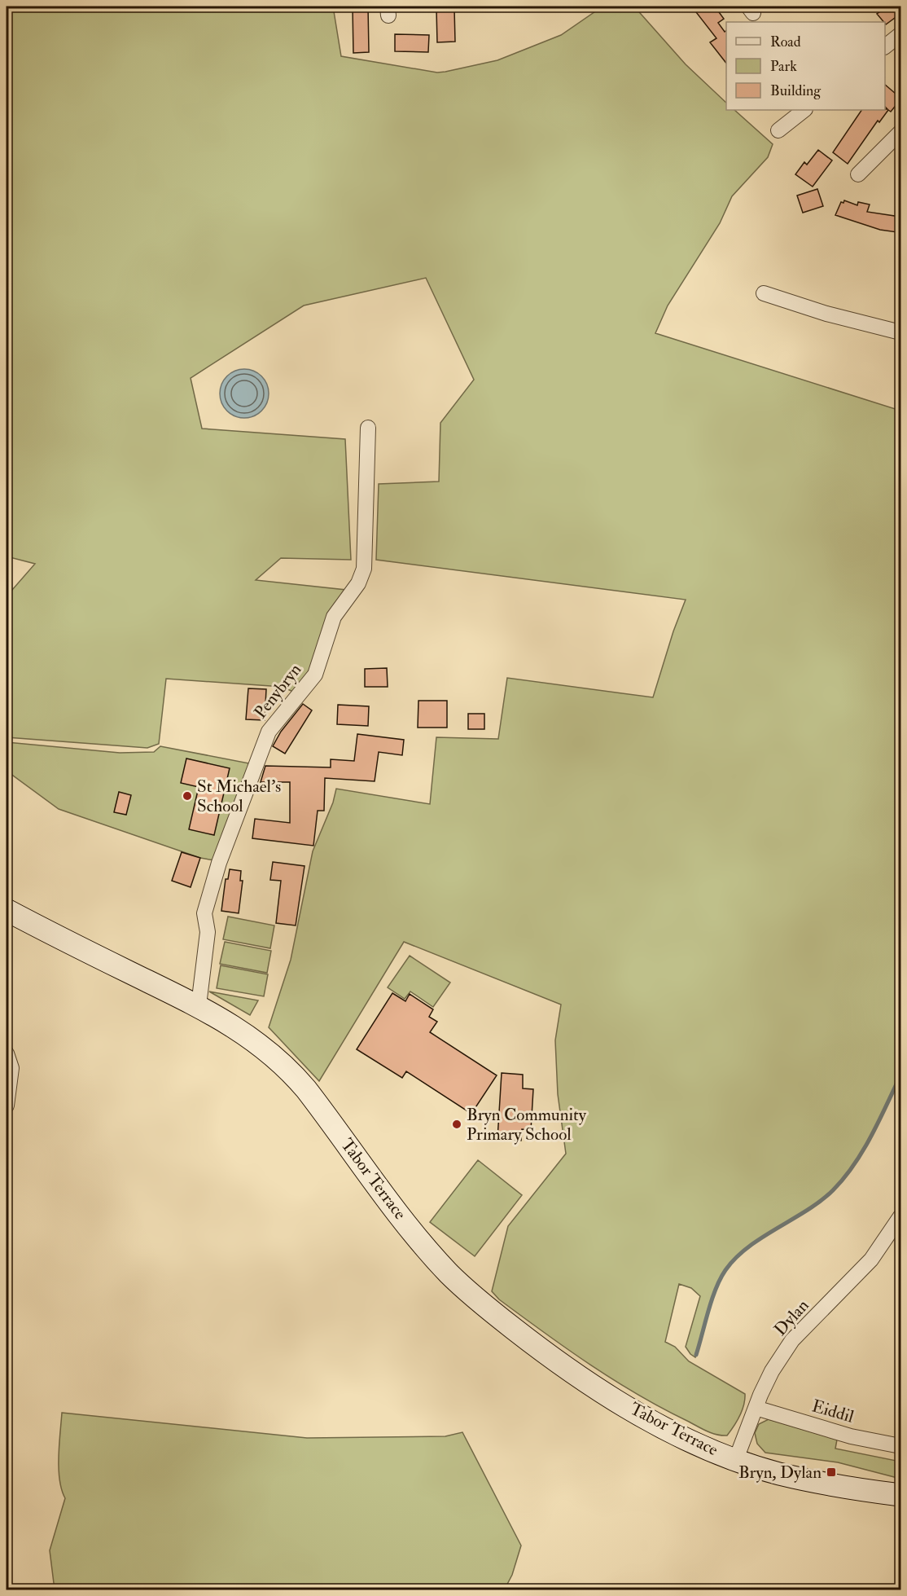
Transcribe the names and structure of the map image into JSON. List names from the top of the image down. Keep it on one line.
{"streets":{"main road":["Tabor Terrace"],"street":["Penybryn","Dylan","Eiddil"]},"crossings":[["Penybryn","Tabor Terrace"],["Tabor Terrace","Dylan"],["Dylan","Eiddil"]],"places":{"other":["St Michael's School","Bryn Community Primary School"],"transit":["Bryn, Dylan"]},"legend":["Road","Park","Building"]}
